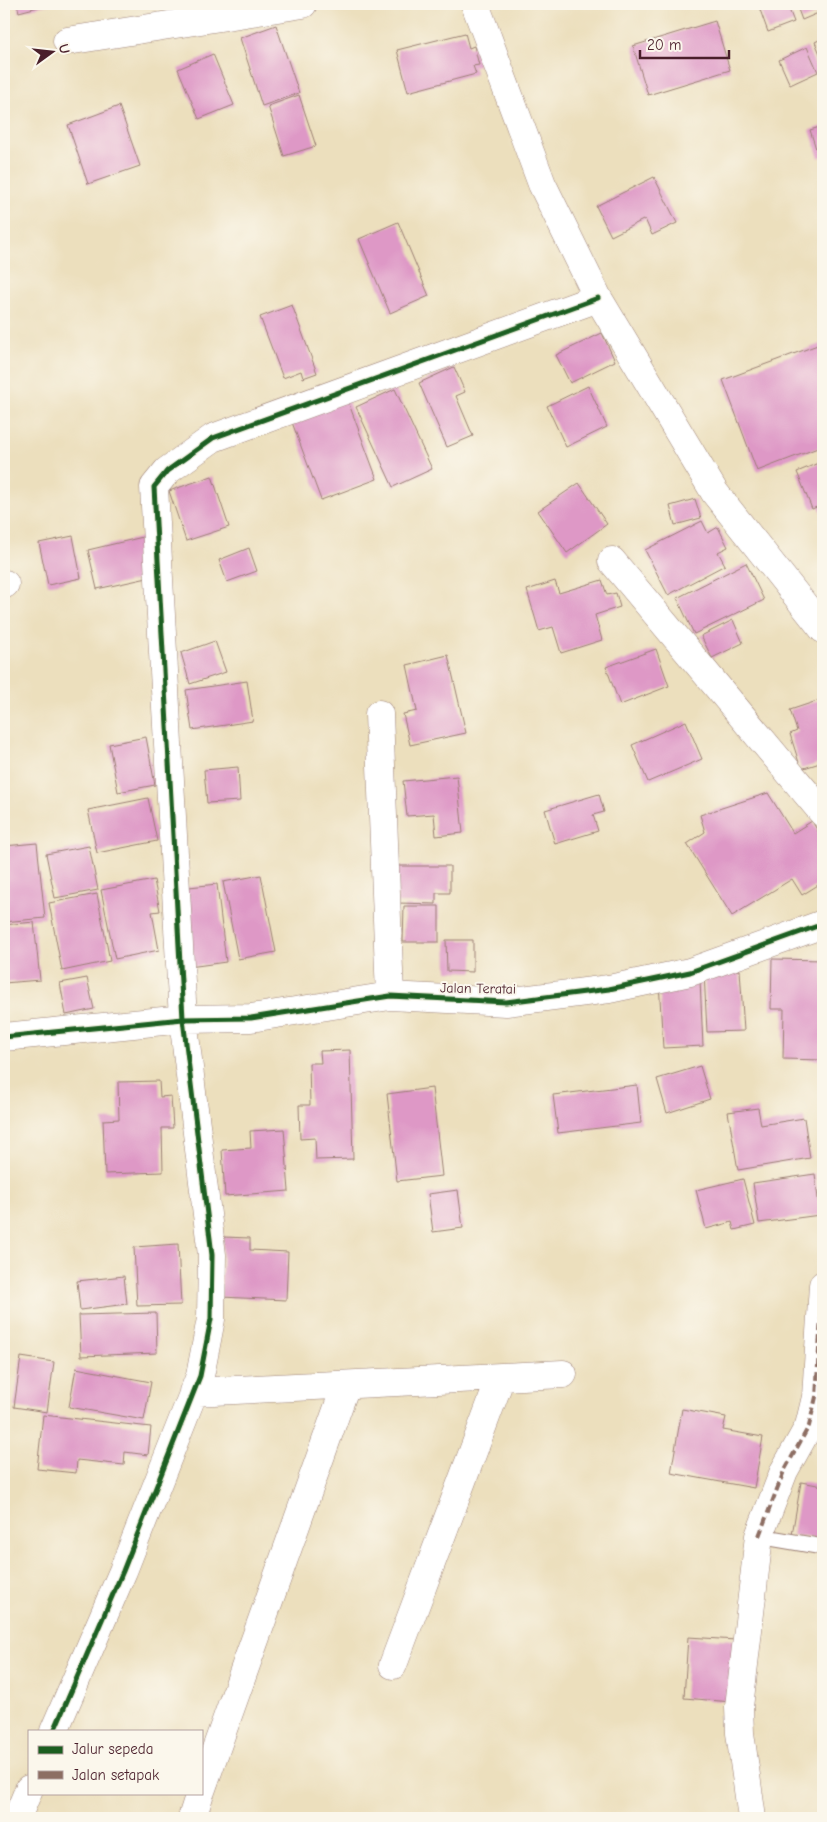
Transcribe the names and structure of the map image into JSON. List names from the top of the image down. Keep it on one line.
{"streets":{"street":["Jalan Teratai"]},"legend":["Jalur sepeda","Jalan setapak"],"scale_bar":"20 m","north":"right"}
